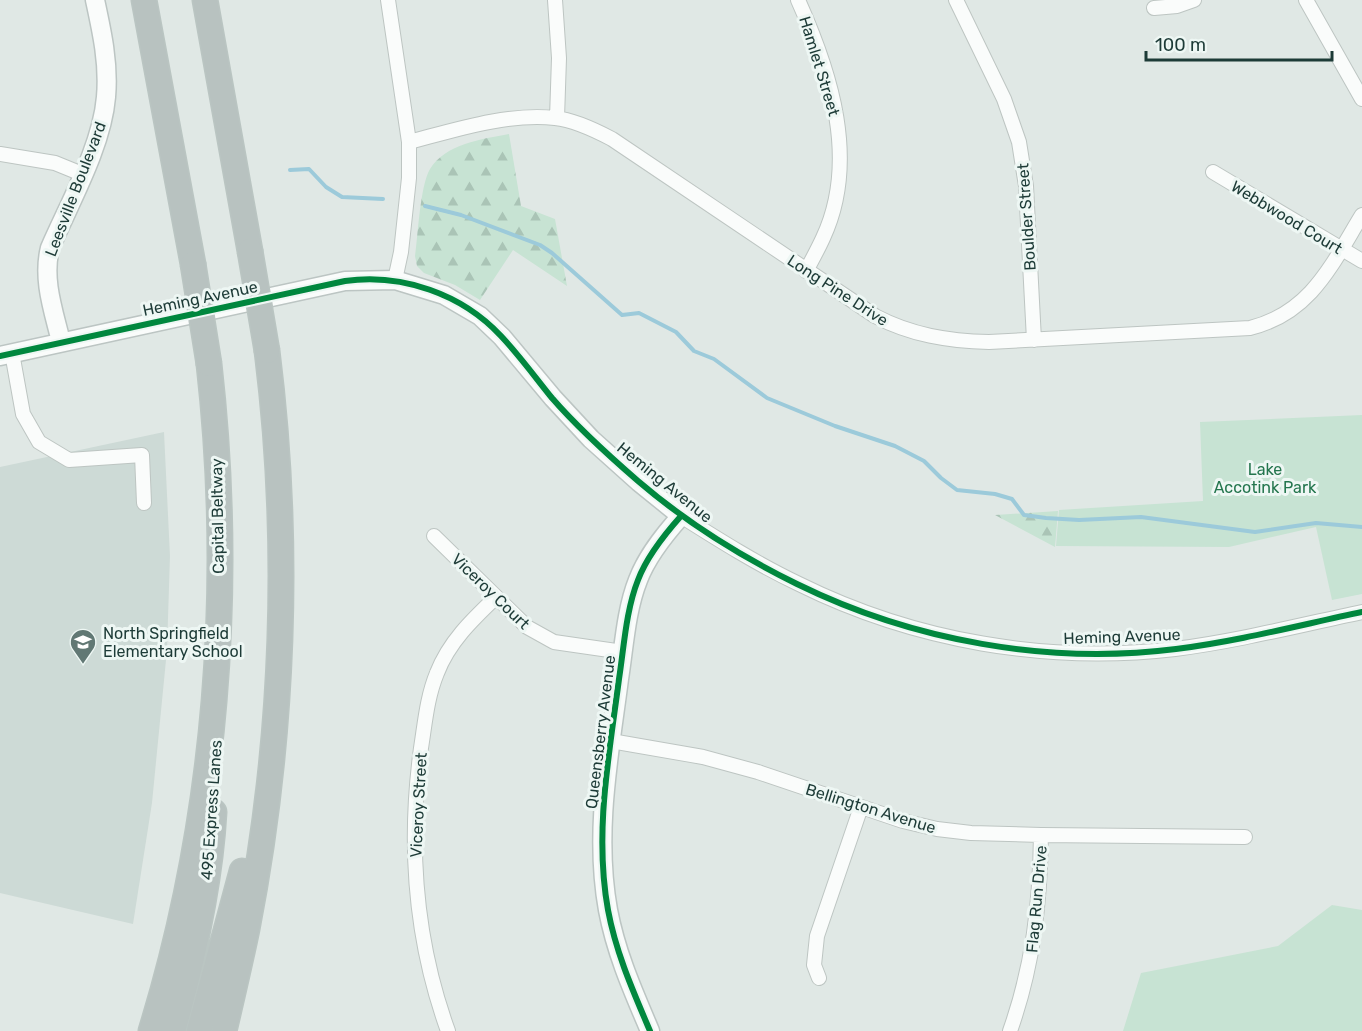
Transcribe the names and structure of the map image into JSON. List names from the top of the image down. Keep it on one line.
{"streets":{"highway":["Capital Beltway","495 Express Lanes"],"street":["Hamlet Street","Leesville Boulevard","Boulder Street","Webbwood Court","Long Pine Drive","Heming Avenue","Viceroy Court","Queensberry Avenue","Viceroy Street","Bellington Avenue","Flag Run Drive"]},"crossings":[["Hamlet Street","Long Pine Drive"],["Leesville Boulevard","Heming Avenue"],["Boulder Street","Long Pine Drive"],["Webbwood Court","Long Pine Drive"],["Heming Avenue","Queensberry Avenue"],["Capital Beltway","495 Express Lanes"],["Viceroy Court","Queensberry Avenue"],["Viceroy Court","Viceroy Street"],["Queensberry Avenue","Bellington Avenue"],["Bellington Avenue","Flag Run Drive"]],"parks":["Lake Accotink Park"],"places":{"school or university":["North Springfield Elementary School"]},"scale_bar":"100 m"}
